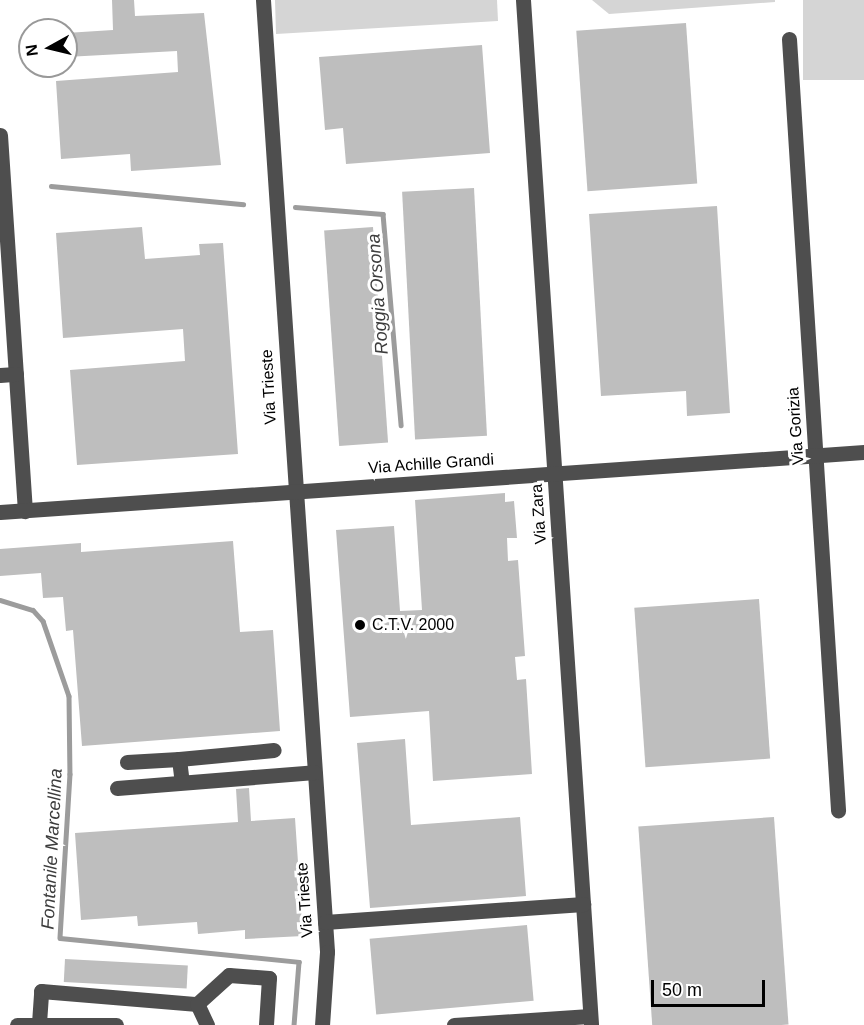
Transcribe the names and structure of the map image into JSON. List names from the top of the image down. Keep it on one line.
{"streets":{"street":["Via Trieste","Via Gorizia","Via Achille Grandi","Via Zara"]},"crossings":[["Via Trieste","Via Achille Grandi"],["Via Gorizia","Via Achille Grandi"],["Via Achille Grandi","Via Zara"]],"water":["Roggia Orsona","Fontanile Marcellina"],"places":["C.T.V. 2000"],"scale_bar":"50 m","north":"left"}
